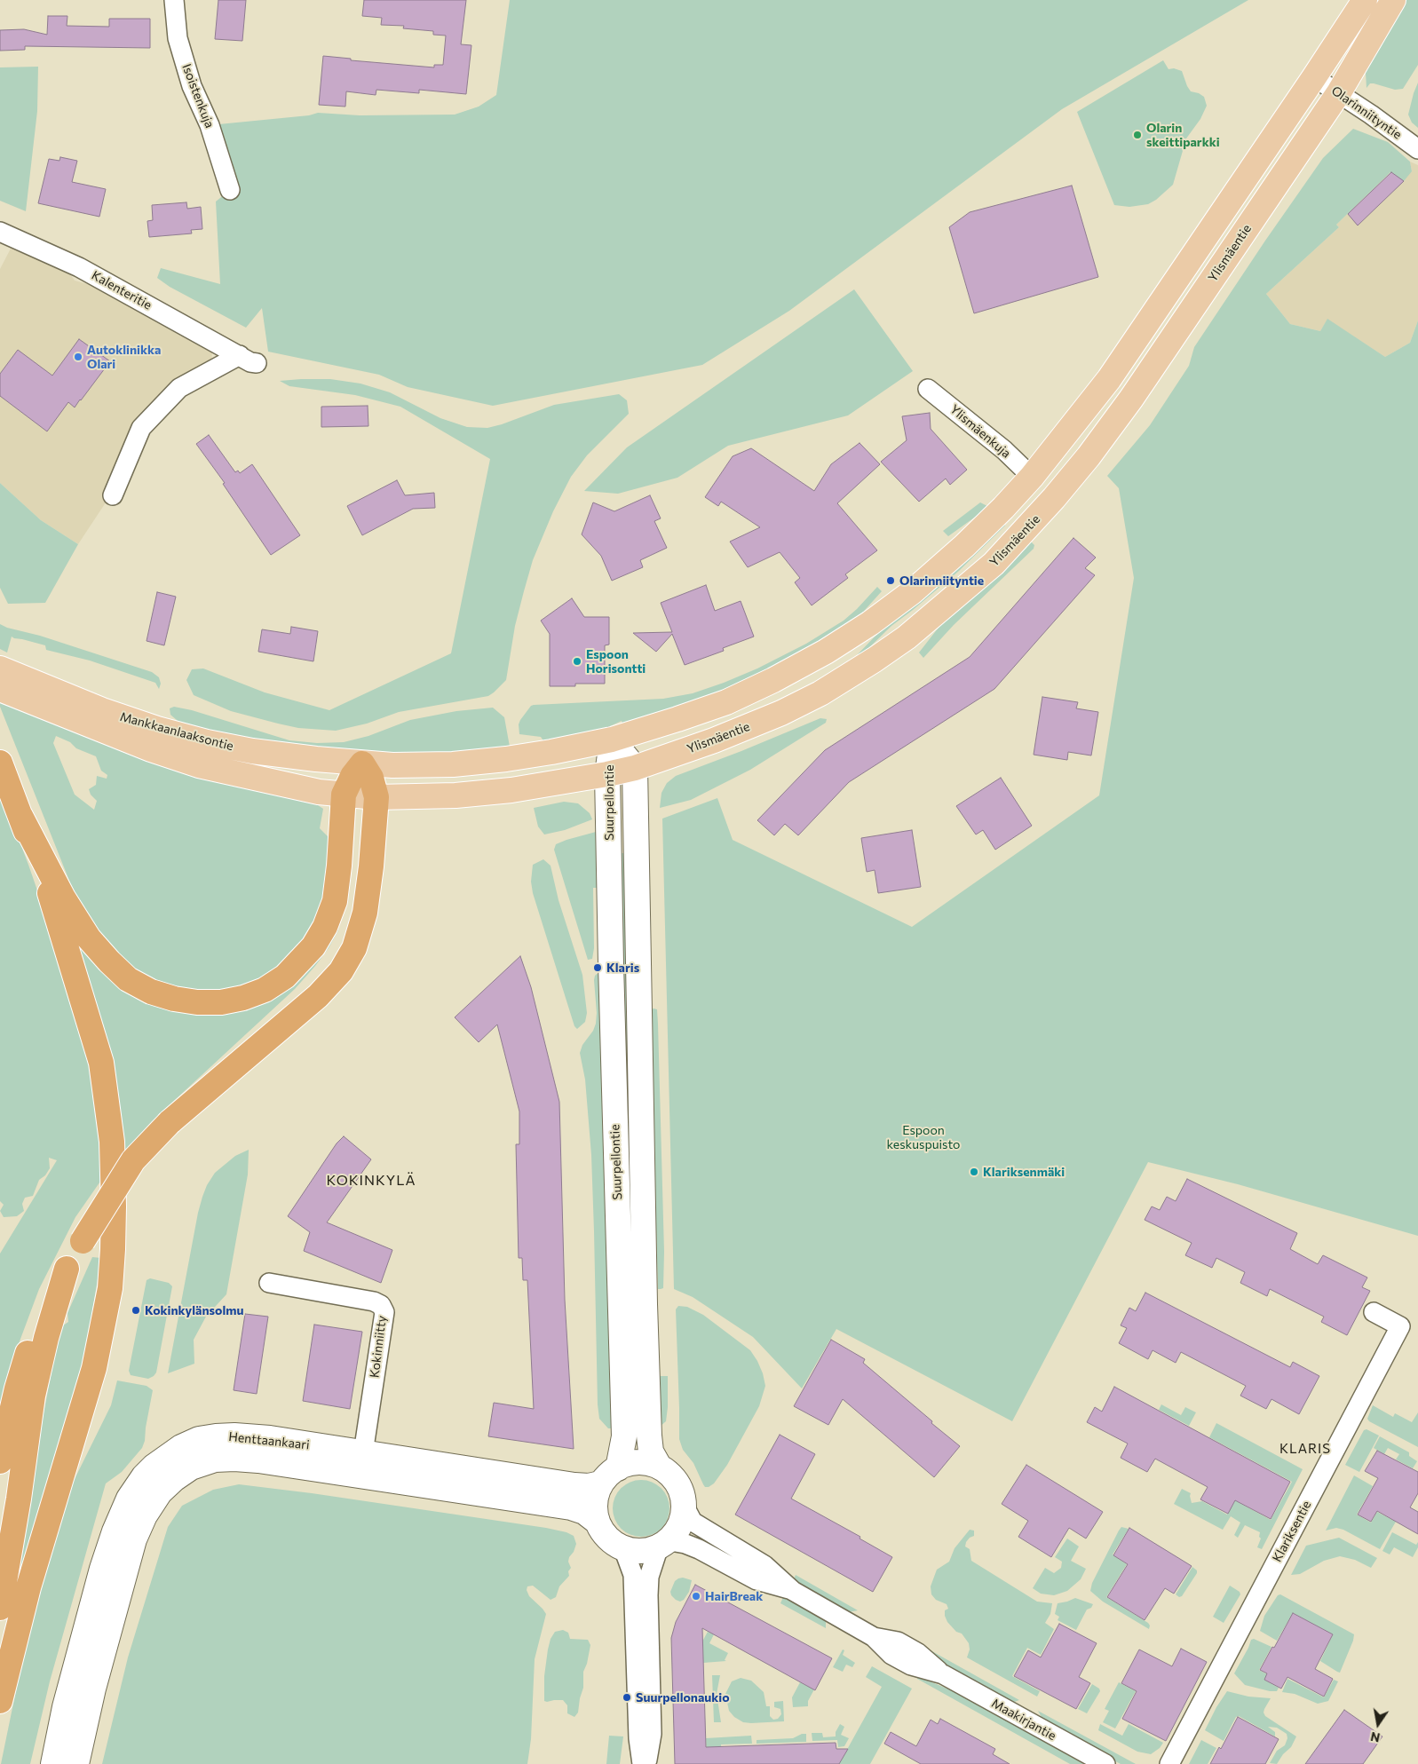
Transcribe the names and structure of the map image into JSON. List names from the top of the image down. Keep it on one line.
{"streets":{"main road":["Ylismäentie","Mankkaanlaaksontie","Suurpellontie","Henttaankaari"],"street":["Isoistenkuja","Olarinniityntie","Kalenteritie","Ylismäenkuja","Kokinniitty","Klariksentie","Maakirjantie"]},"crossings":[["Olarinniityntie","Ylismäentie"],["Ylismäentie","Mankkaanlaaksontie"],["Ylismäentie","Suurpellontie"],["Suurpellontie","Henttaankaari"],["Suurpellontie","Maakirjantie"],["Kokinniitty","Henttaankaari"],["Henttaankaari","Maakirjantie"]],"districts":["KOKINKYLÄ","KLARIS"],"parks":["Espoon keskuspuisto"],"places":["Olarin skeittiparkki","Autoklinikka Olari","Olarinniityntie","Espoon Horisontti","Klaris","Klariksenmäki","Kokinkylänsolmu","HairBreak","Suurpellonaukio"],"north":"bottom"}
